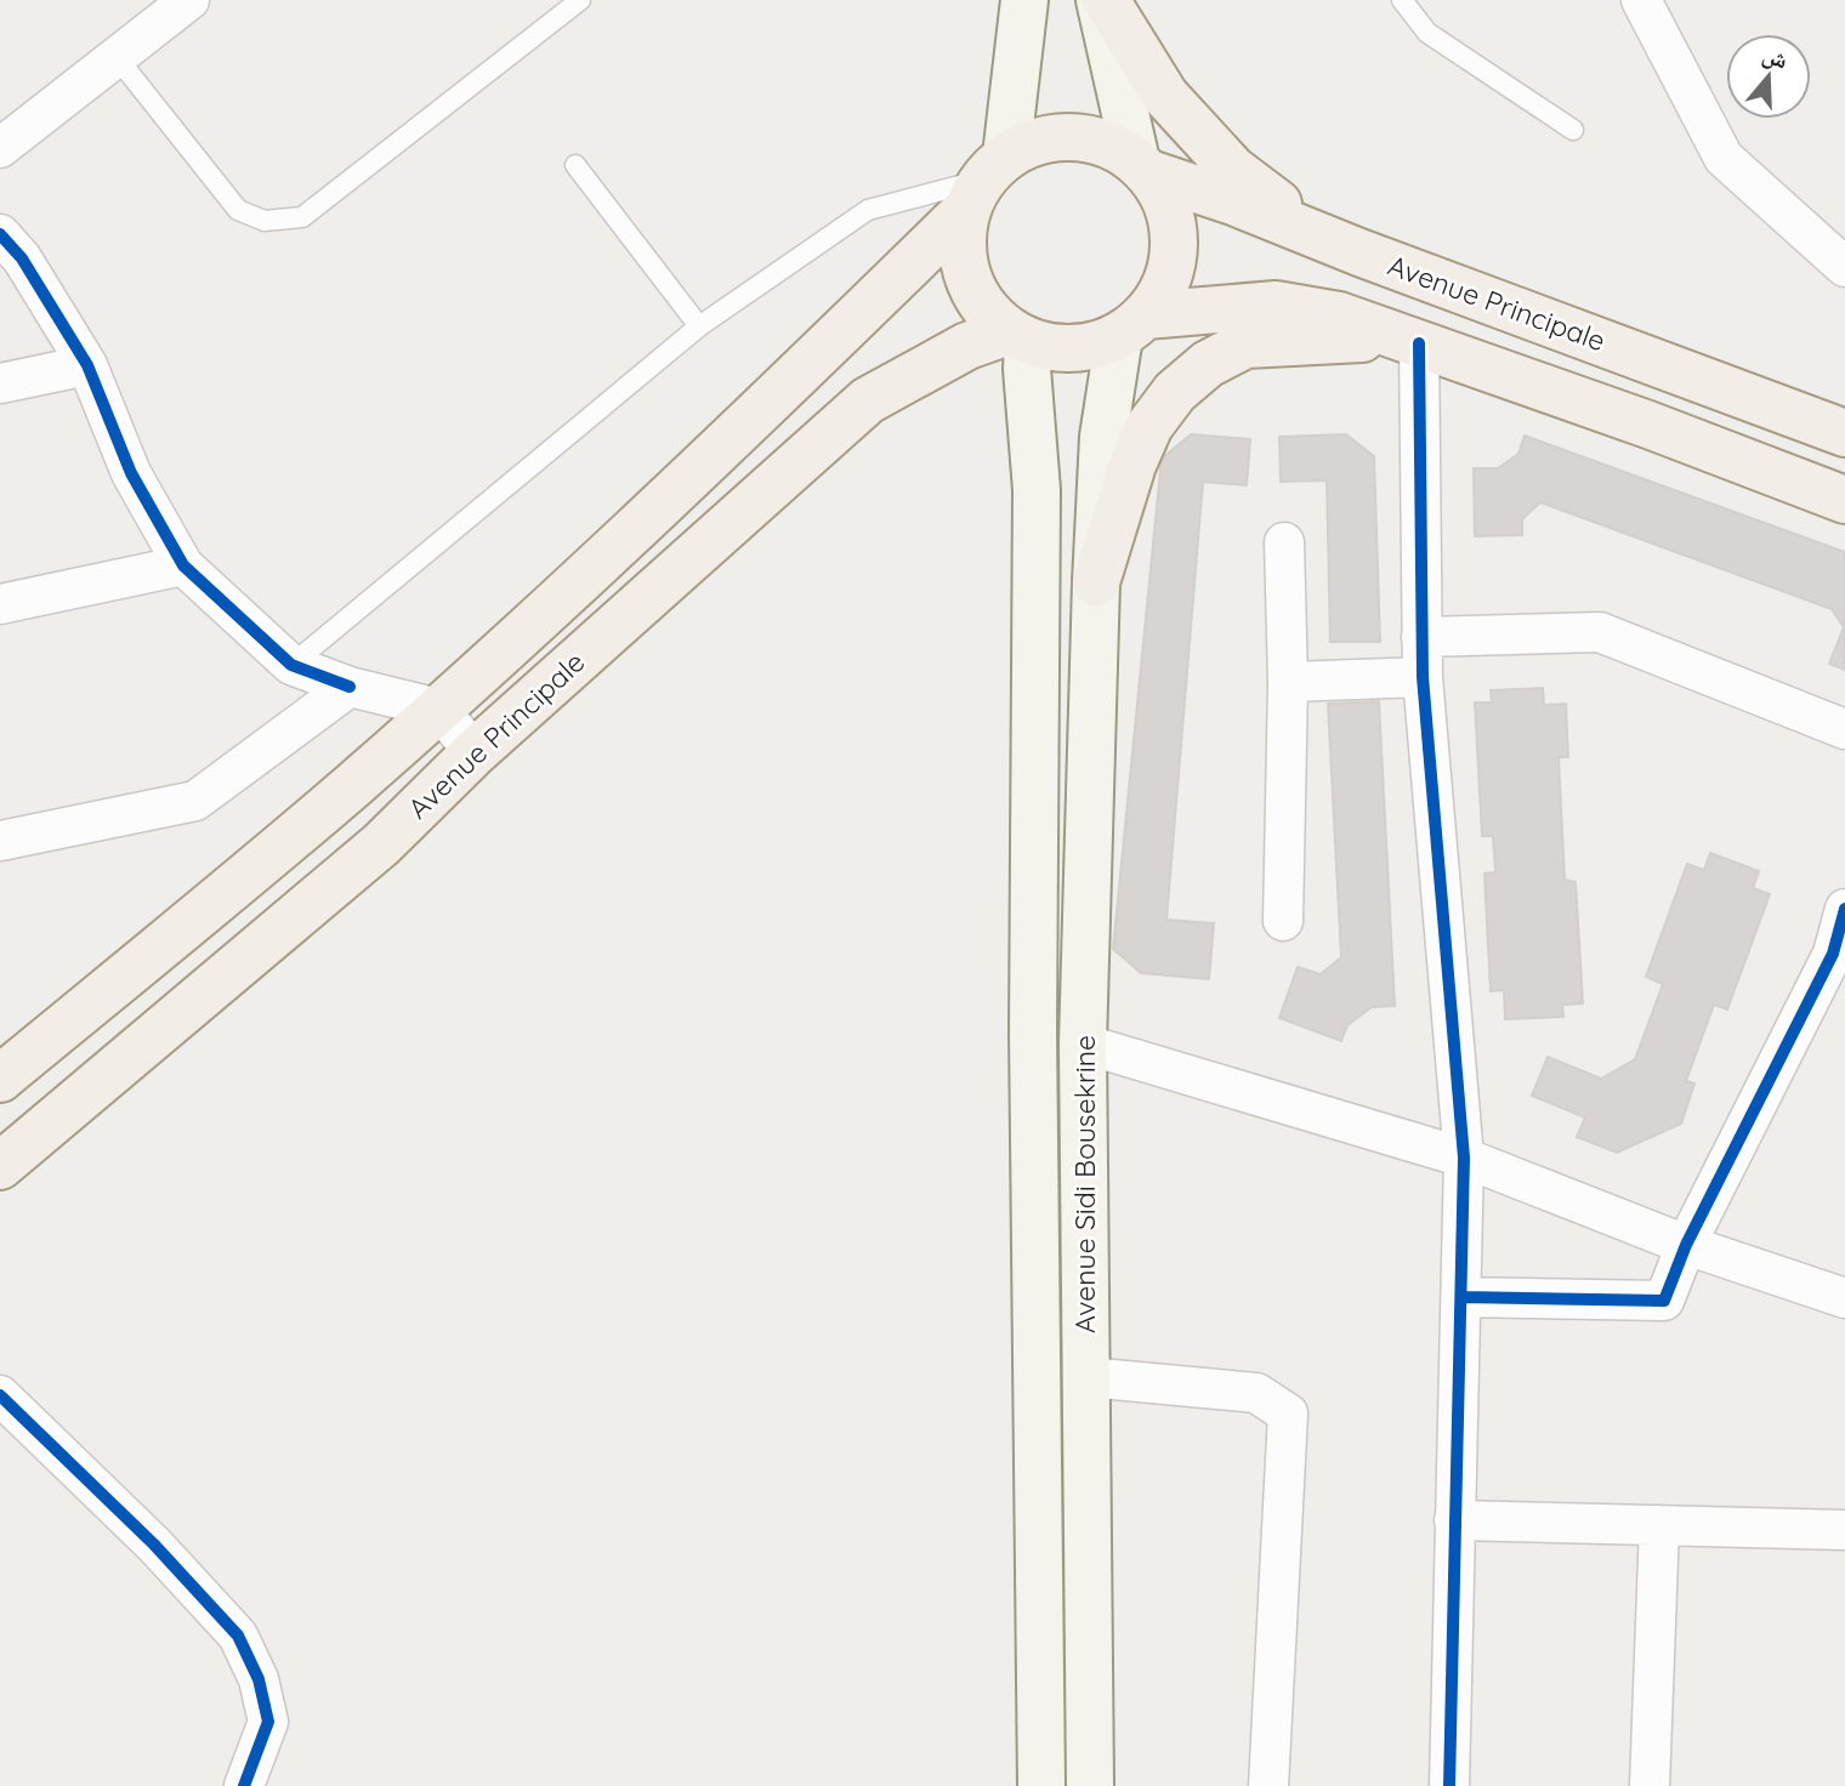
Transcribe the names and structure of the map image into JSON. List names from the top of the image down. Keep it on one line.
{"streets":{"main road":["Avenue Principale","Avenue Sidi Bousekrine"]},"north":"top"}
